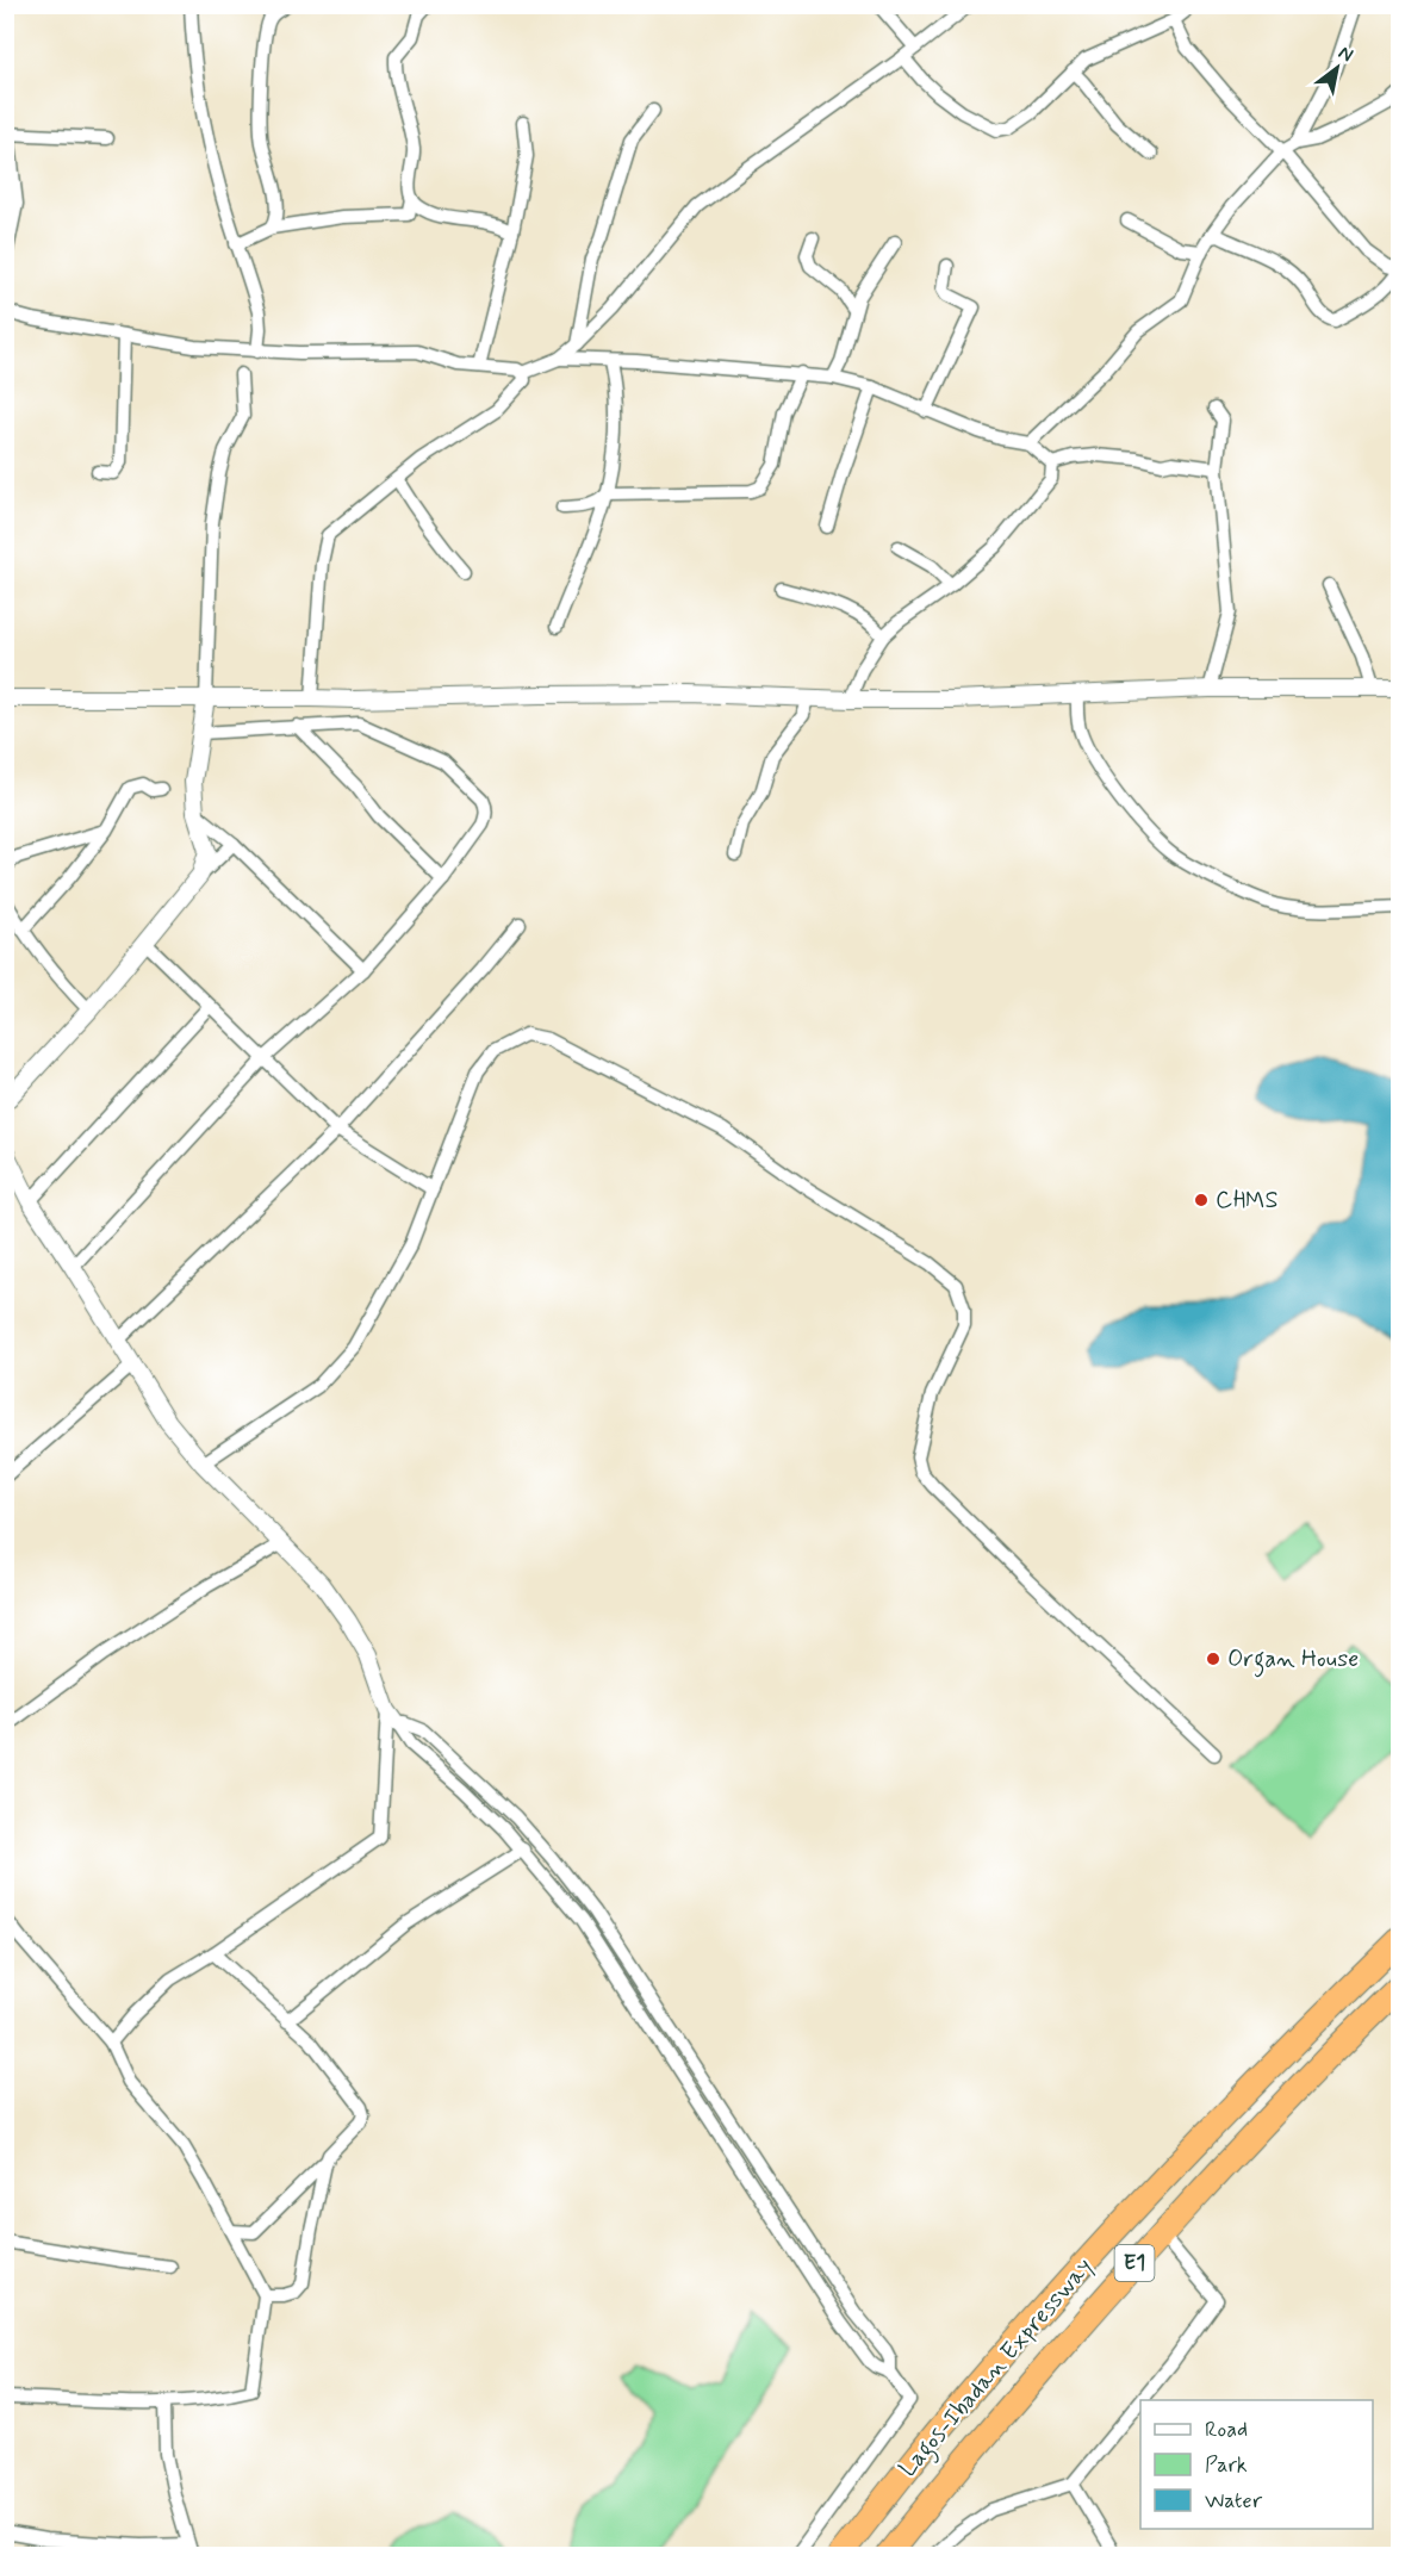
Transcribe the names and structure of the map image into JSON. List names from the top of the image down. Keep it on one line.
{"streets":{"highway":["E1","Lagos-Ibadan Expressway"]},"places":["CHMS","Organ House"],"legend":["Road","Park","Water"],"north":"top right"}
